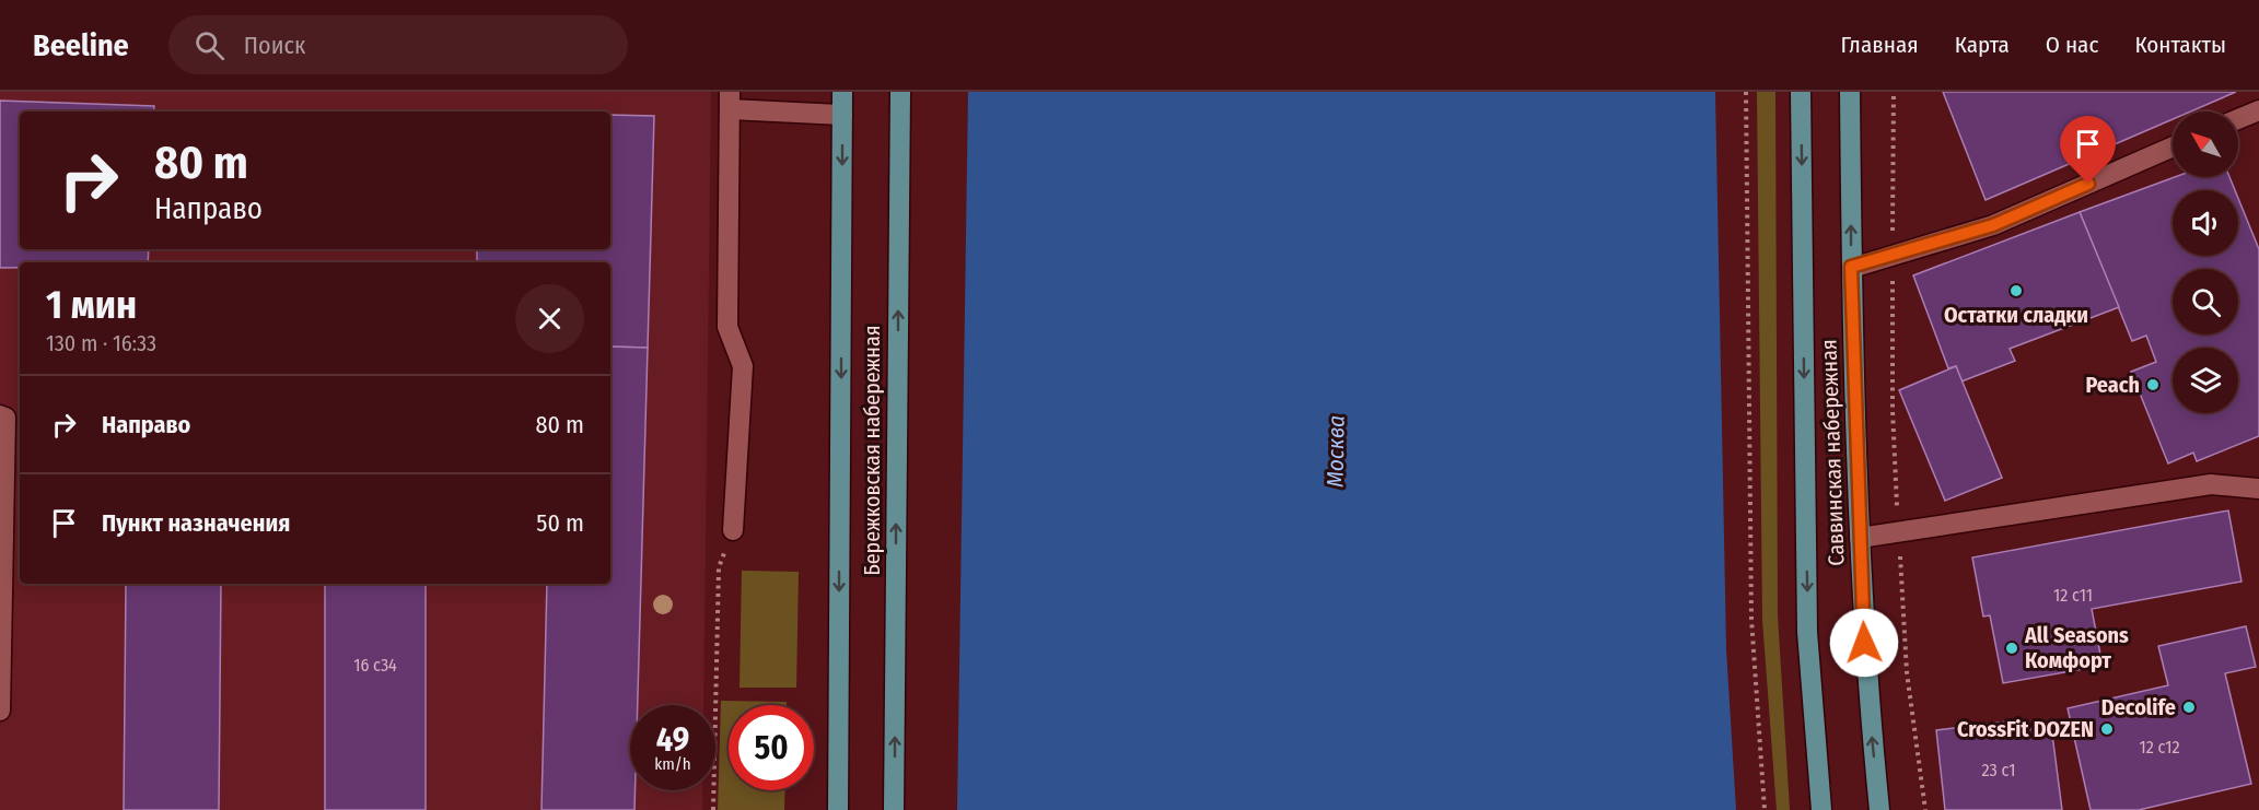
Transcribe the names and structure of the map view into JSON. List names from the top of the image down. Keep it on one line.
{"streets":{"main road":["Бережковская набережная","Саввинская набережная"]},"water":["Москва"],"places":["Остатки сладки","Peach","All Seasons Комфорт","Decolife","CrossFit DOZEN"],"house_numbers":["12 с11","16 с34","12 с12","23 с1"],"north":"top left","page":{"header":"Beeline","search":"Поиск","nav":["Главная","Карта","О нас","Контакты"],"turn":["80 m","Направо"],"heading":["1 мин","130 m · 16:33"],"list":[{"name":"Направо","value":"80 m"},{"name":"Пункт назначения","value":"50 m"}],"speed":"49 km/h","limit":"50"}}
